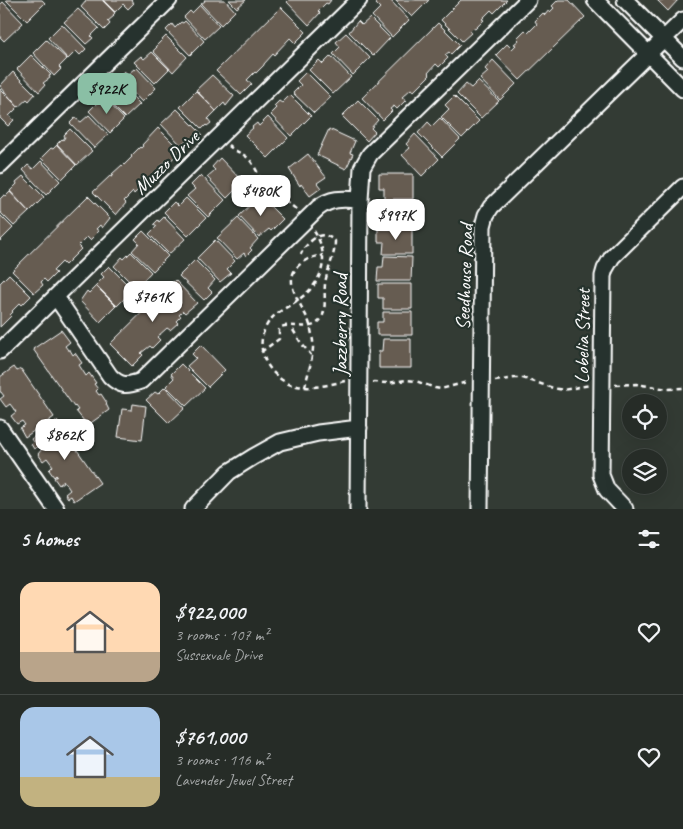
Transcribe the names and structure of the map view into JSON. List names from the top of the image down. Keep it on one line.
{"streets":{"street":["Muzzo Drive","Seedhouse Road","Jazzberry Road","Lobelia Street"]},"page":{"price":["$922K","$480K","$997K","$761K","$862K"],"heading":"5 homes","list":[{"name":"$922,000","note":"3 rooms · 107 m² · Sussexvale Drive"},{"name":"$761,000","note":"3 rooms · 116 m² · Lavender Jewel Street"}]}}
